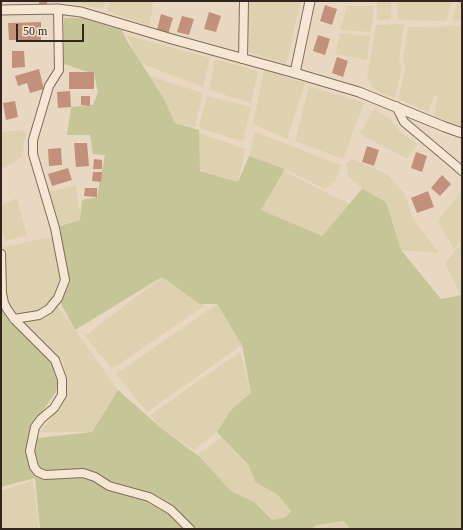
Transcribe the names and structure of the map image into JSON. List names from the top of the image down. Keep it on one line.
{"scale_bar":"50 m"}
